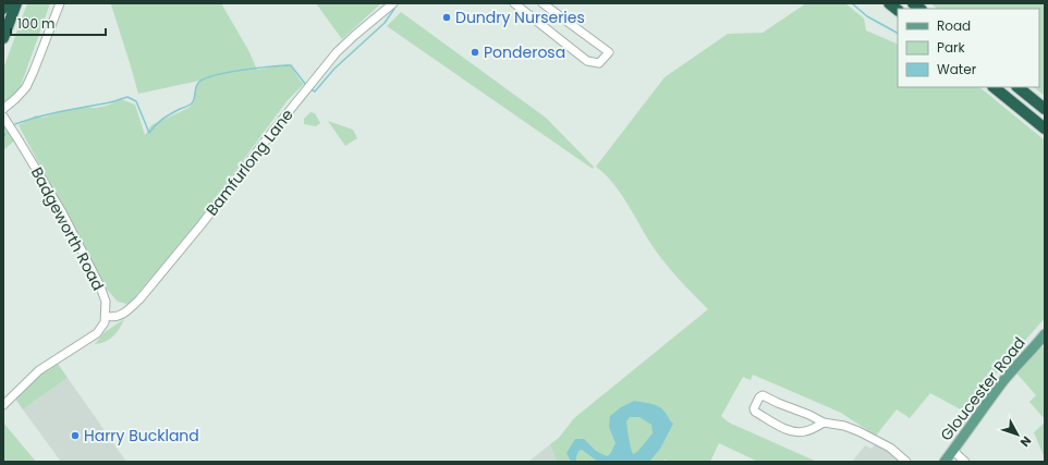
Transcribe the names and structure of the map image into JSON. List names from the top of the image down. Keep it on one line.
{"streets":{"main road":["Gloucester Road"],"street":["Bamfurlong Lane","Badgeworth Road"]},"crossings":[["Bamfurlong Lane","Badgeworth Road"]],"places":["Dundry Nurseries","Ponderosa","Harry Buckland"],"legend":["Road","Park","Water"],"scale_bar":"100 m","north":"bottom right"}
